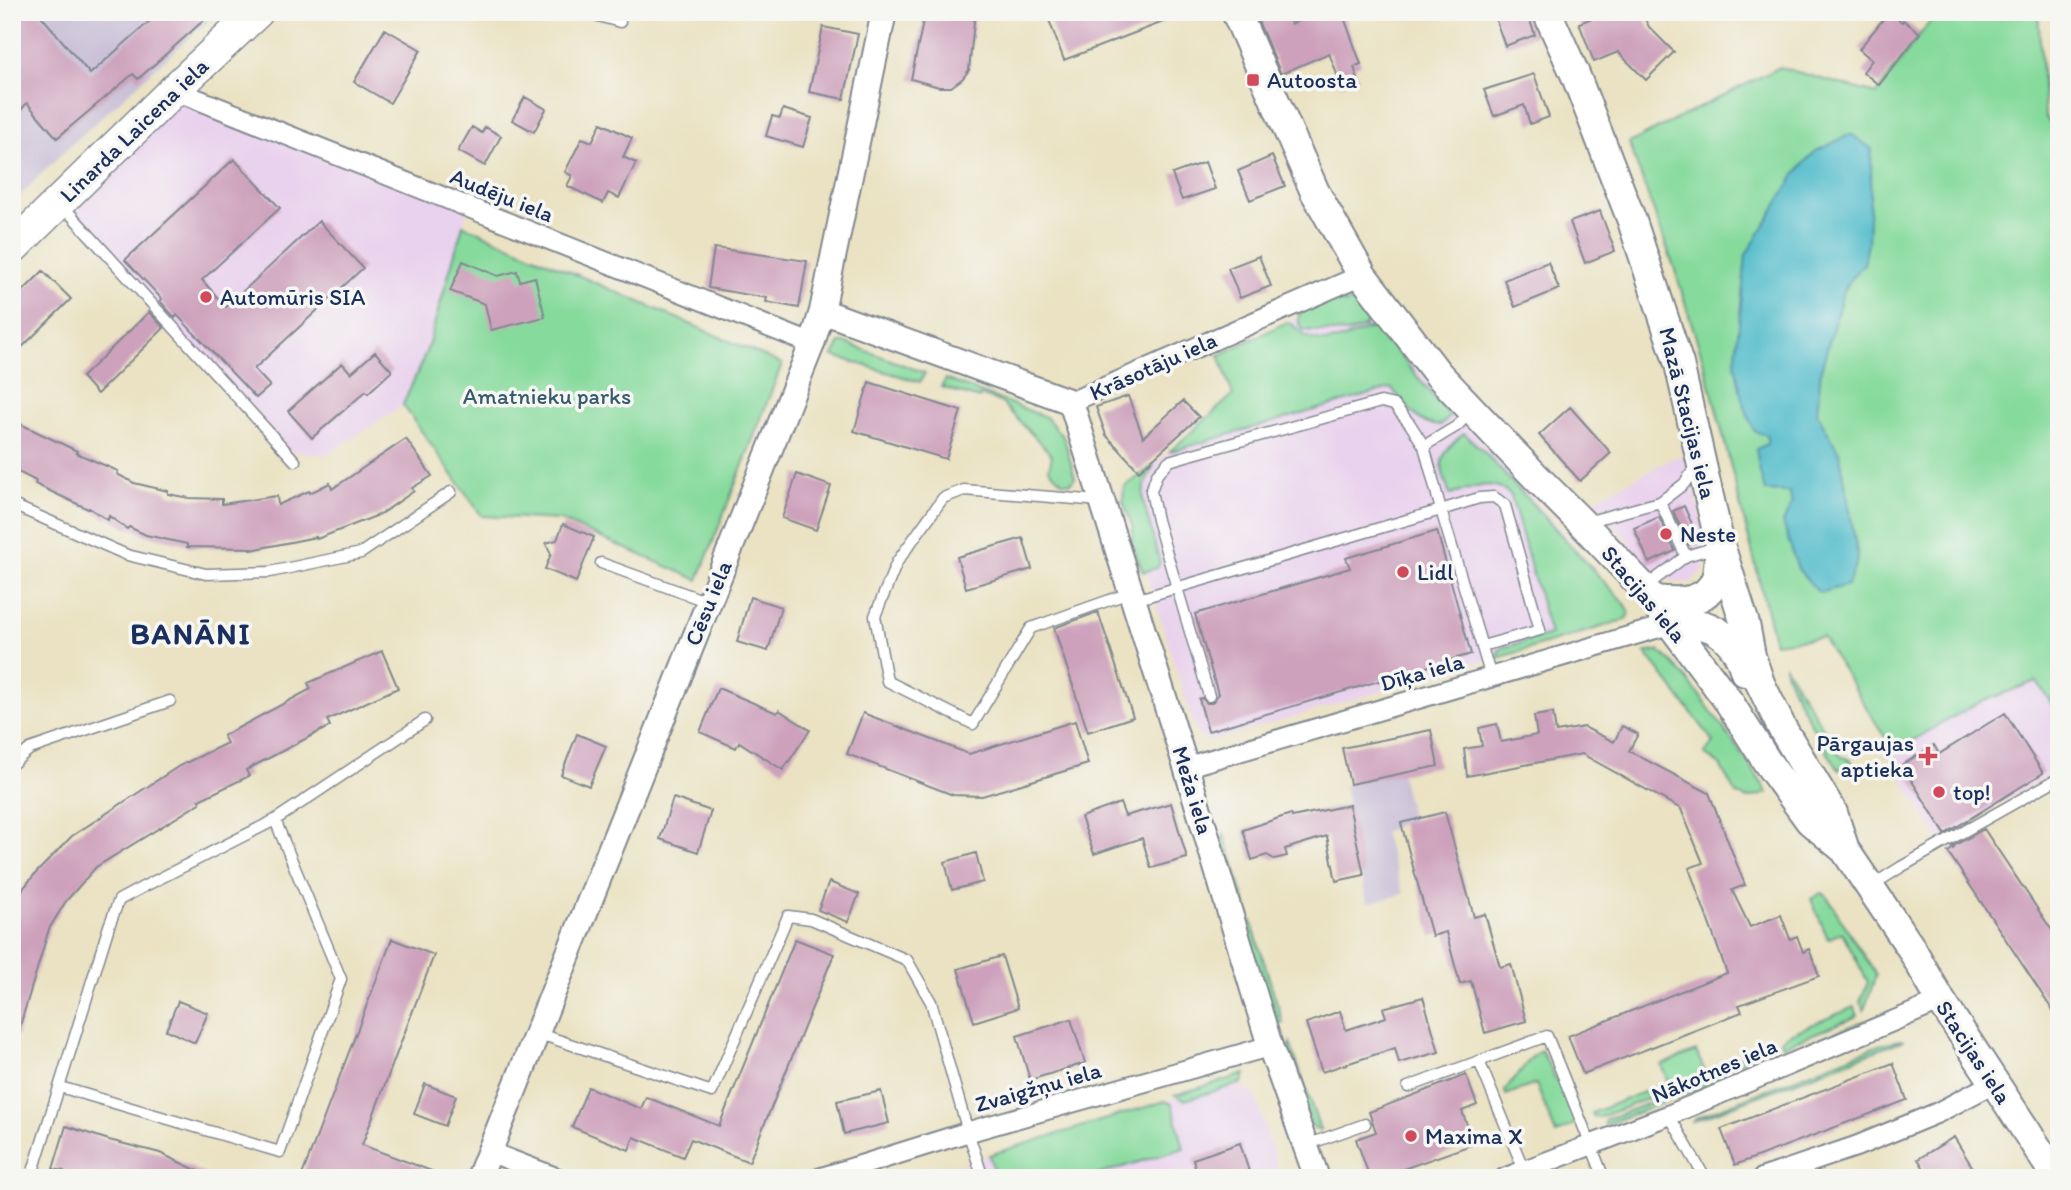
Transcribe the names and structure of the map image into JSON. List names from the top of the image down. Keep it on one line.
{"streets":{"main road":["Linarda Laicena iela","Mazā Stacijas iela","Stacijas iela"],"street":["Audēju iela","Krāsotāju iela","Cēsu iela","Dīķa iela","Meža iela","Nākotnes iela","Zvaigžņu iela"]},"crossings":[["Linarda Laicena iela","Audēju iela"],["Audēju iela","Cēsu iela"],["Krāsotāju iela","Stacijas iela"],["Krāsotāju iela","Cēsu iela"],["Krāsotāju iela","Meža iela"],["Mazā Stacijas iela","Stacijas iela"],["Stacijas iela","Dīķa iela"],["Stacijas iela","Nākotnes iela"],["Dīķa iela","Meža iela"],["Meža iela","Zvaigžņu iela"]],"districts":["BANĀNI"],"parks":["Amatnieku parks"],"places":{"transit":["Autoosta"],"other":["Automūris SIA","Neste","Lidl","top!","Maxima X"],"health":["Pārgaujas aptieka"]}}
